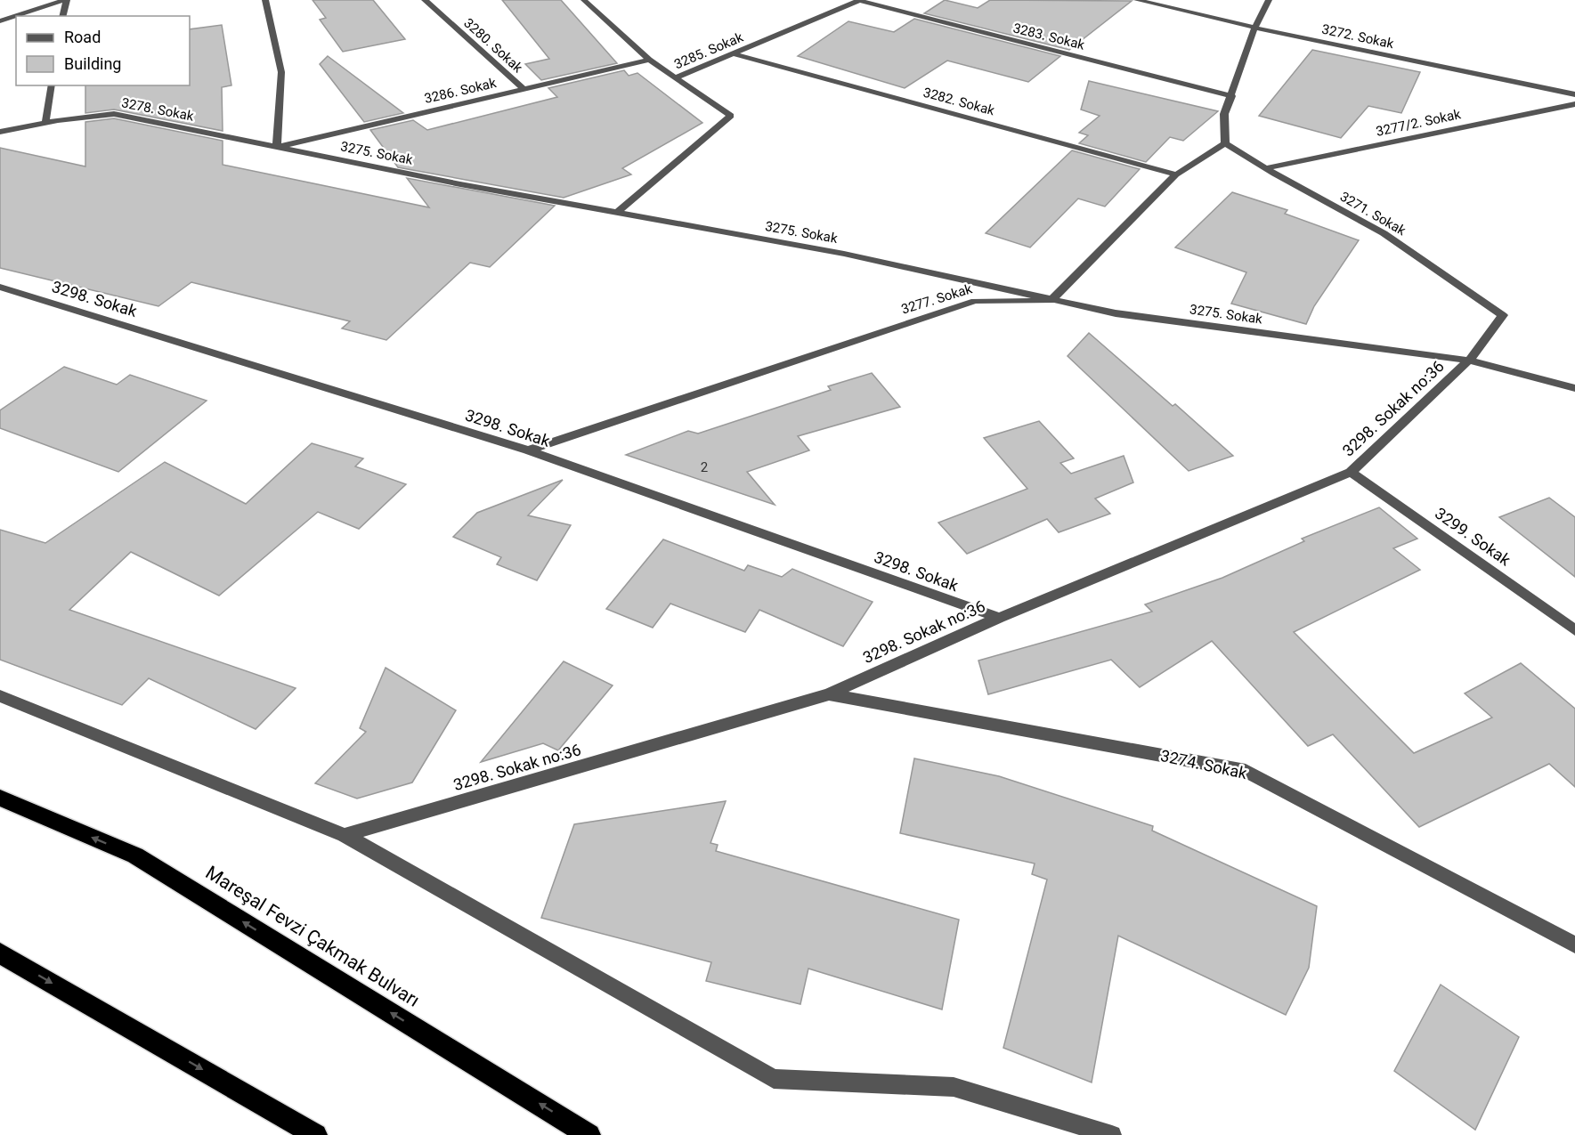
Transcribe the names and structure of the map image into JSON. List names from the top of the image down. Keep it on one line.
{"streets":{"highway":["Mareşal Fevzi Çakmak Bulvarı"],"street":["3283. Sokak","3272. Sokak","3280. Sokak","3285. Sokak","3286. Sokak","3282. Sokak","3278. Sokak","3277/2. Sokak","3275. Sokak","3271. Sokak","3298. Sokak","3277. Sokak","3298. Sokak no:36","3299. Sokak","3274. Sokak"]},"crossings":[["3283. Sokak","3285. Sokak"],["3280. Sokak","3286. Sokak"],["3285. Sokak","3282. Sokak"],["3285. Sokak","3275. Sokak"],["3286. Sokak","3278. Sokak"],["3286. Sokak","3275. Sokak"],["3278. Sokak","3275. Sokak"],["3277/2. Sokak","3271. Sokak"],["3275. Sokak","3277. Sokak"],["3275. Sokak","3298. Sokak no:36"],["3271. Sokak","3298. Sokak no:36"],["3298. Sokak","3277. Sokak"],["3298. Sokak","3298. Sokak no:36"],["3298. Sokak no:36","3299. Sokak"],["3298. Sokak no:36","3274. Sokak"]],"one_way":["Mareşal Fevzi Çakmak Bulvarı"],"house_numbers":["2"],"legend":["Road","Building"]}
